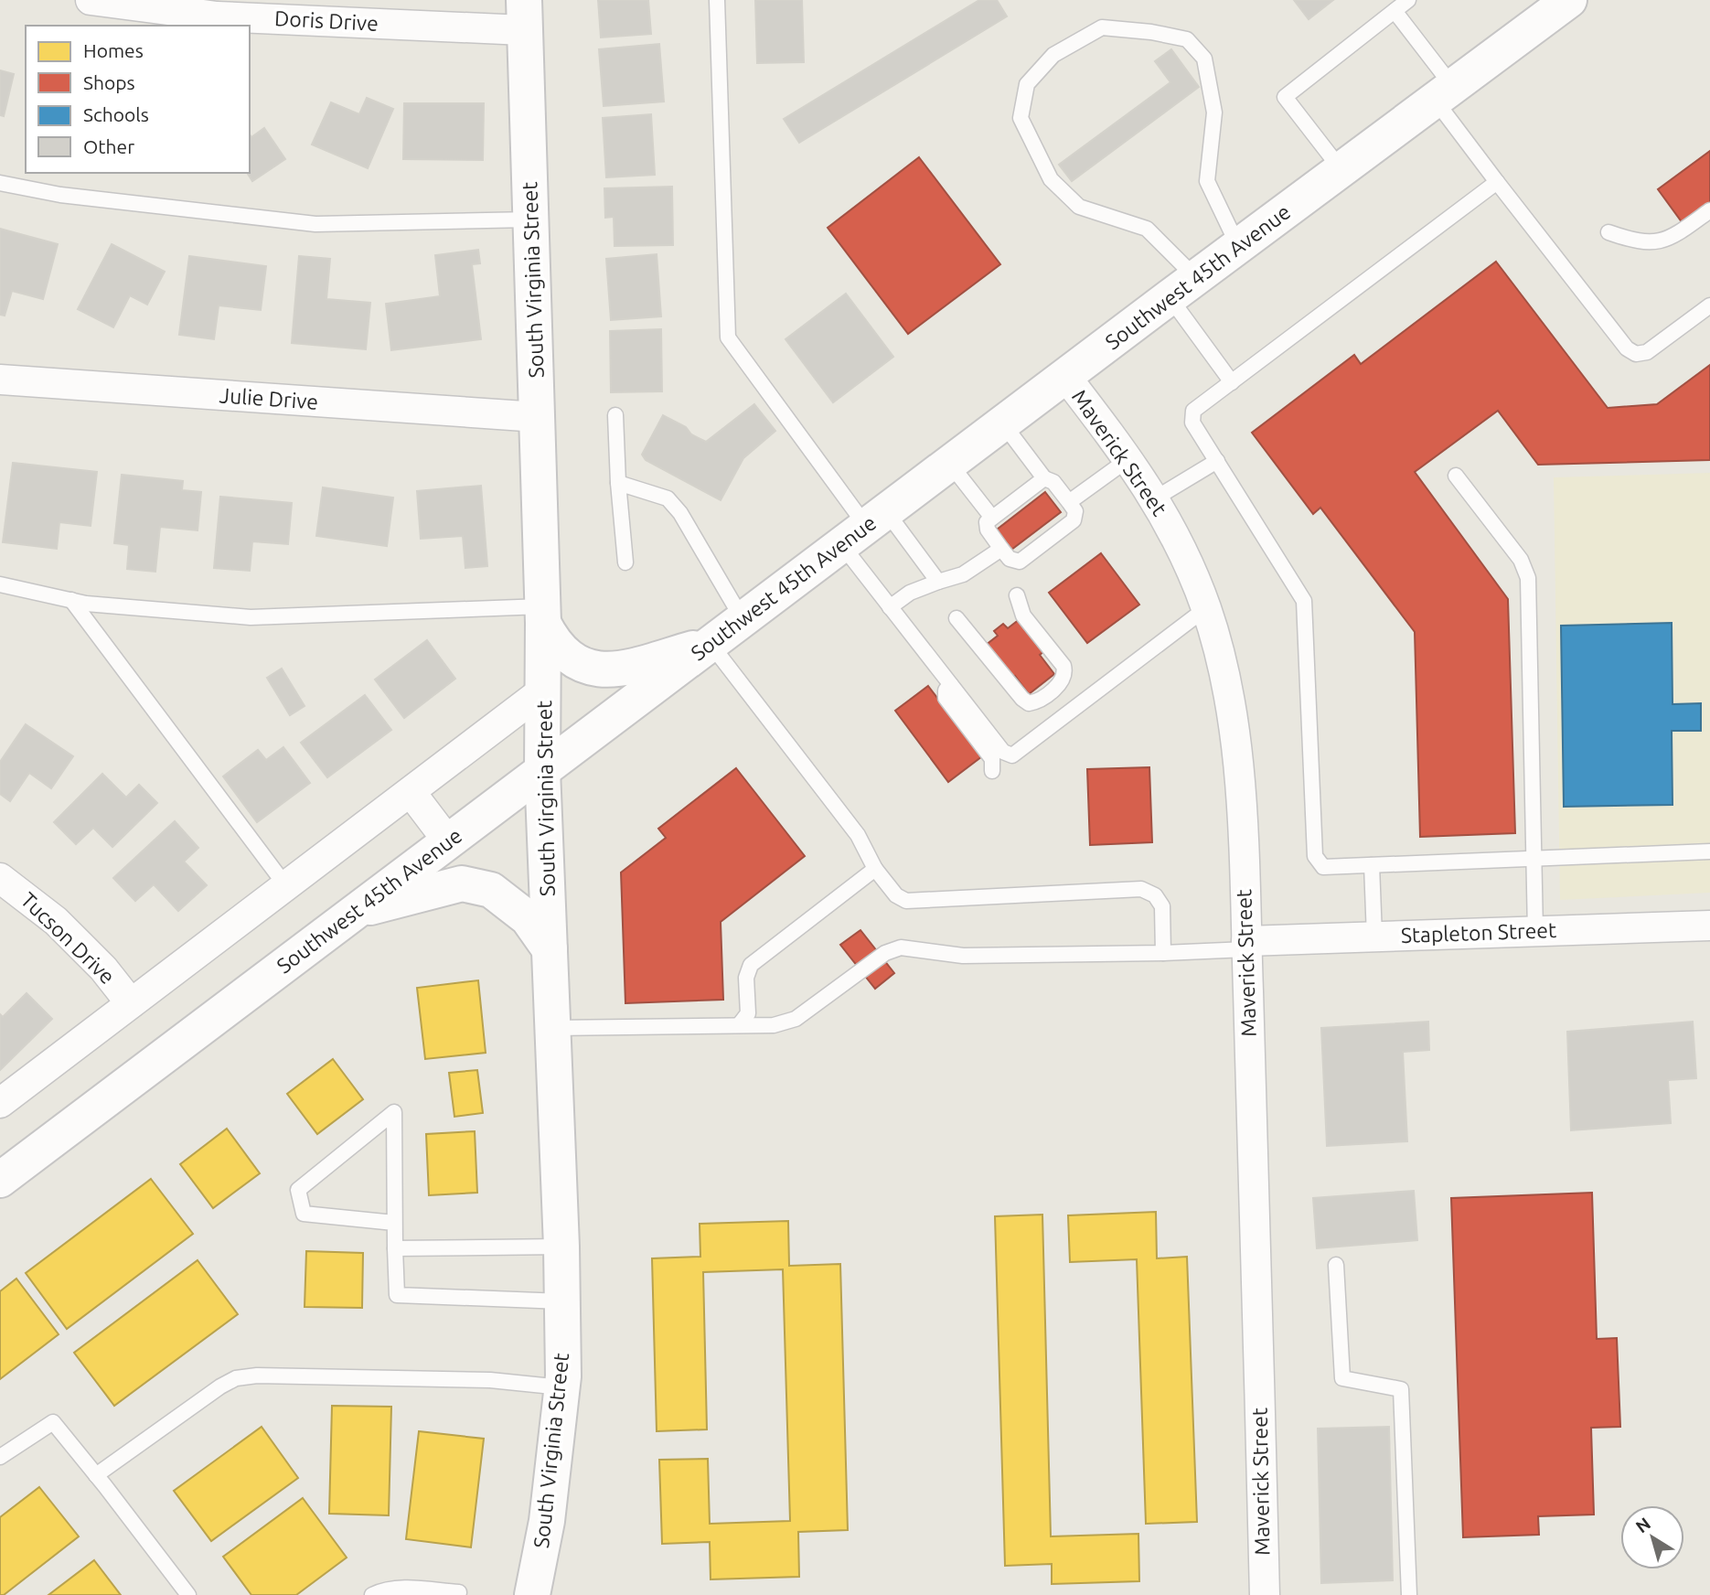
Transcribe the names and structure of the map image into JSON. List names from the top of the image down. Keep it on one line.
{"streets":{"main road":["Southwest 45th Avenue","South Virginia Street"],"street":["Doris Drive","Julie Drive","Maverick Street","Stapleton Street","Tucson Drive"]},"crossings":[["Doris Drive","South Virginia Street"],["Southwest 45th Avenue","South Virginia Street"],["Southwest 45th Avenue","Maverick Street"],["South Virginia Street","Julie Drive"],["Maverick Street","Stapleton Street"]],"legend":["Homes","Shops","Schools","Other"],"north":"top left"}
